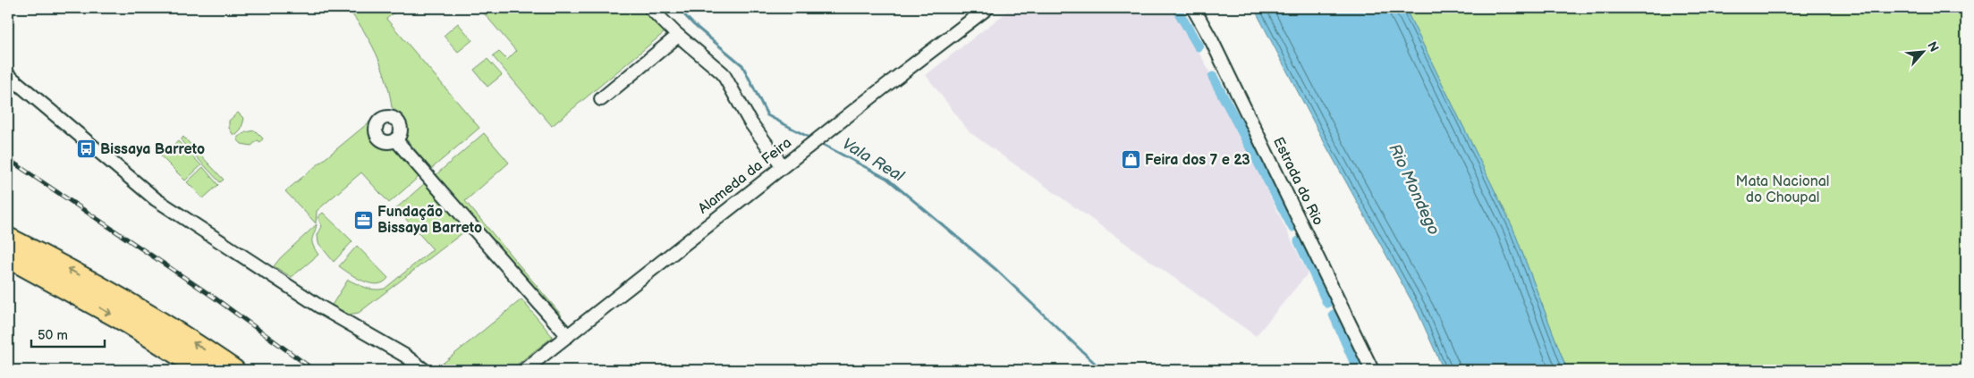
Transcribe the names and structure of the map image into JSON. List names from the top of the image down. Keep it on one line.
{"streets":{"street":["Alameda da Feira","Estrada do Rio"]},"water":["Vala Real","Rio Mondego"],"parks":["Mata Nacional do Choupal"],"places":{"bus stop":["Bissaya Barreto"],"shop":["Feira dos 7 e 23"],"office":["Fundação Bissaya Barreto"]},"scale_bar":"50 m","north":"top right"}
